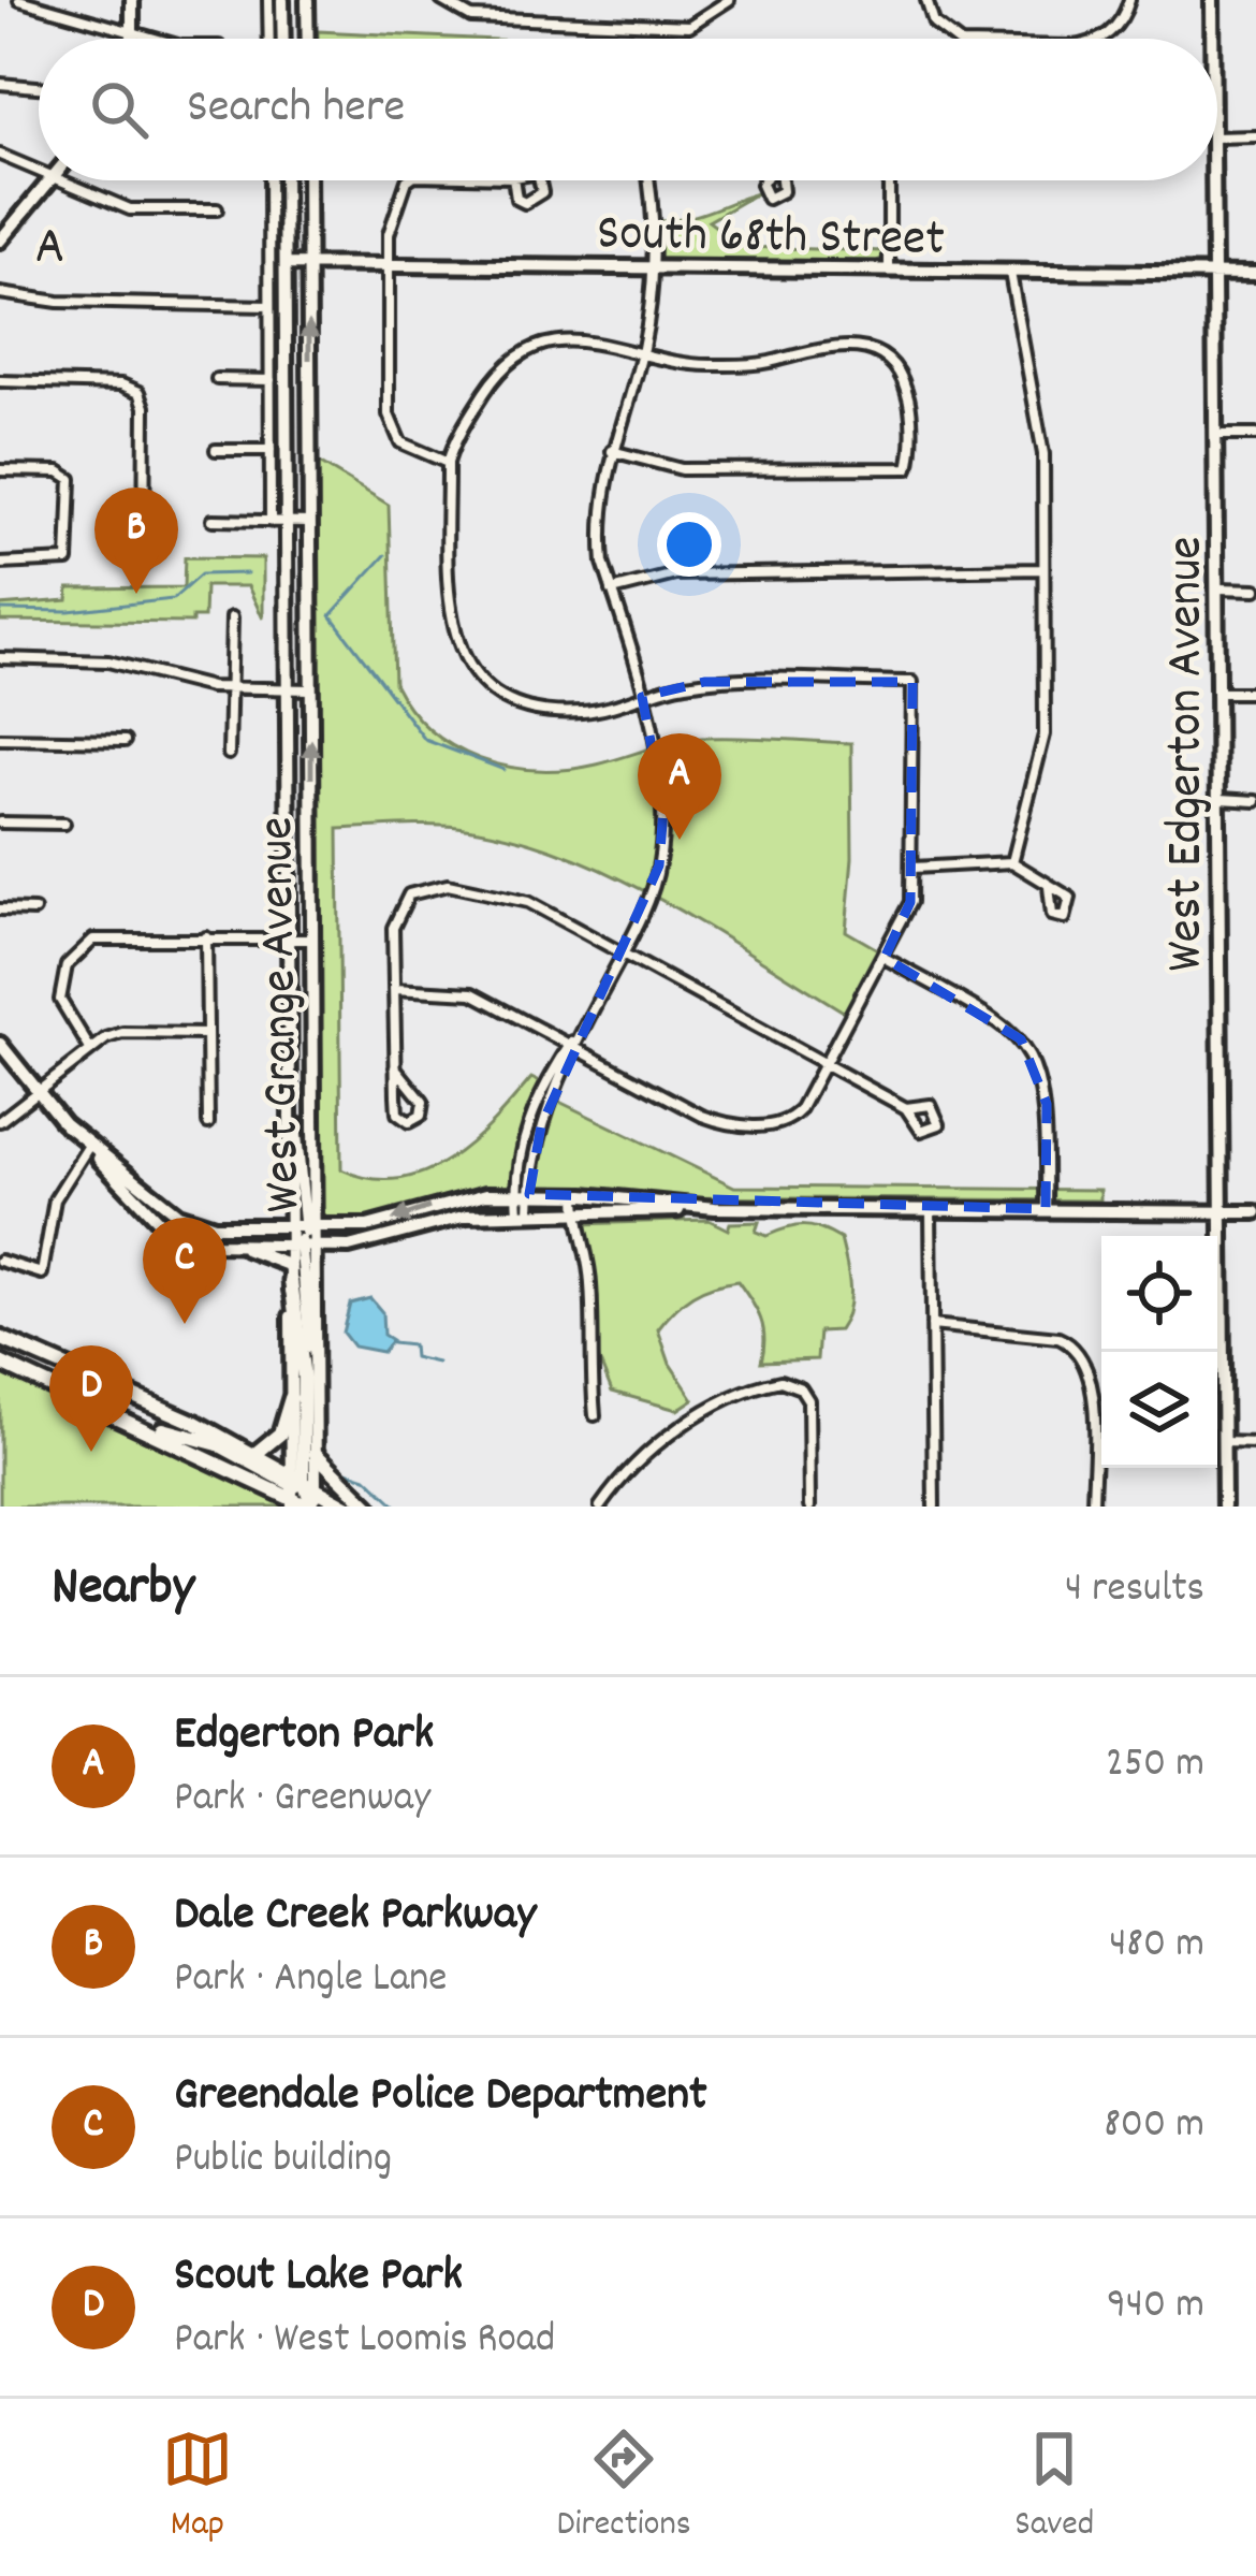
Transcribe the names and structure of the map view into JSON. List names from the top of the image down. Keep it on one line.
{"streets":{"street":["South 68th Street","West Edgerton Avenue","West Grange Avenue"]},"crossings":[["South 68th Street","West Edgerton Avenue"],["South 68th Street","West Grange Avenue"]],"districts":["A"],"page":{"search":"Search here","pins":["B","A","C","D"],"heading":["Nearby","4 results"],"list":[{"mark":"A","name":"Edgerton Park","note":"Park · Greenway","value":"250 m"},{"mark":"B","name":"Dale Creek Parkway","note":"Park · Angle Lane","value":"480 m"},{"mark":"C","name":"Greendale Police Department","note":"Public building","value":"800 m"},{"mark":"D","name":"Scout Lake Park","note":"Park · West Loomis Road","value":"940 m"}],"nav":["Map","Directions","Saved"]}}
